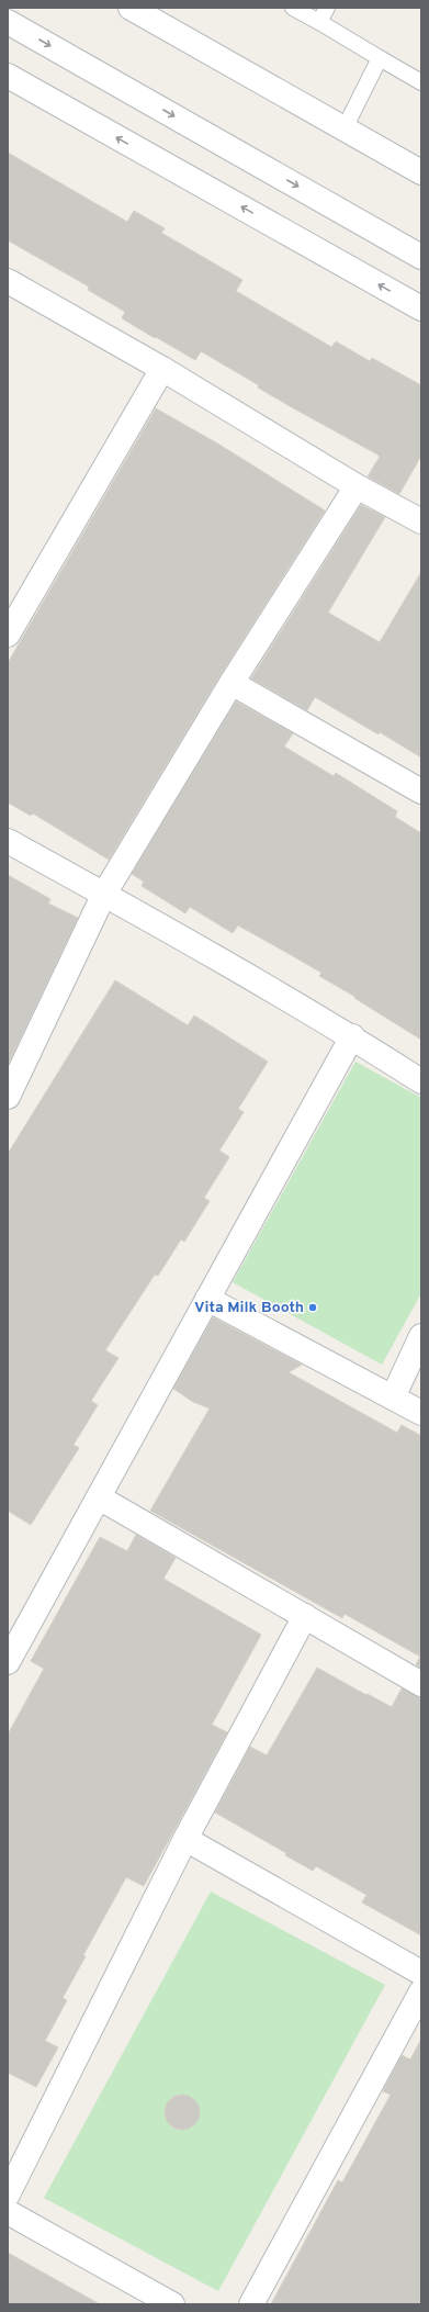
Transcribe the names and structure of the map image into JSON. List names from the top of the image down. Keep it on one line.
{"places":["Vita Milk Booth"]}
